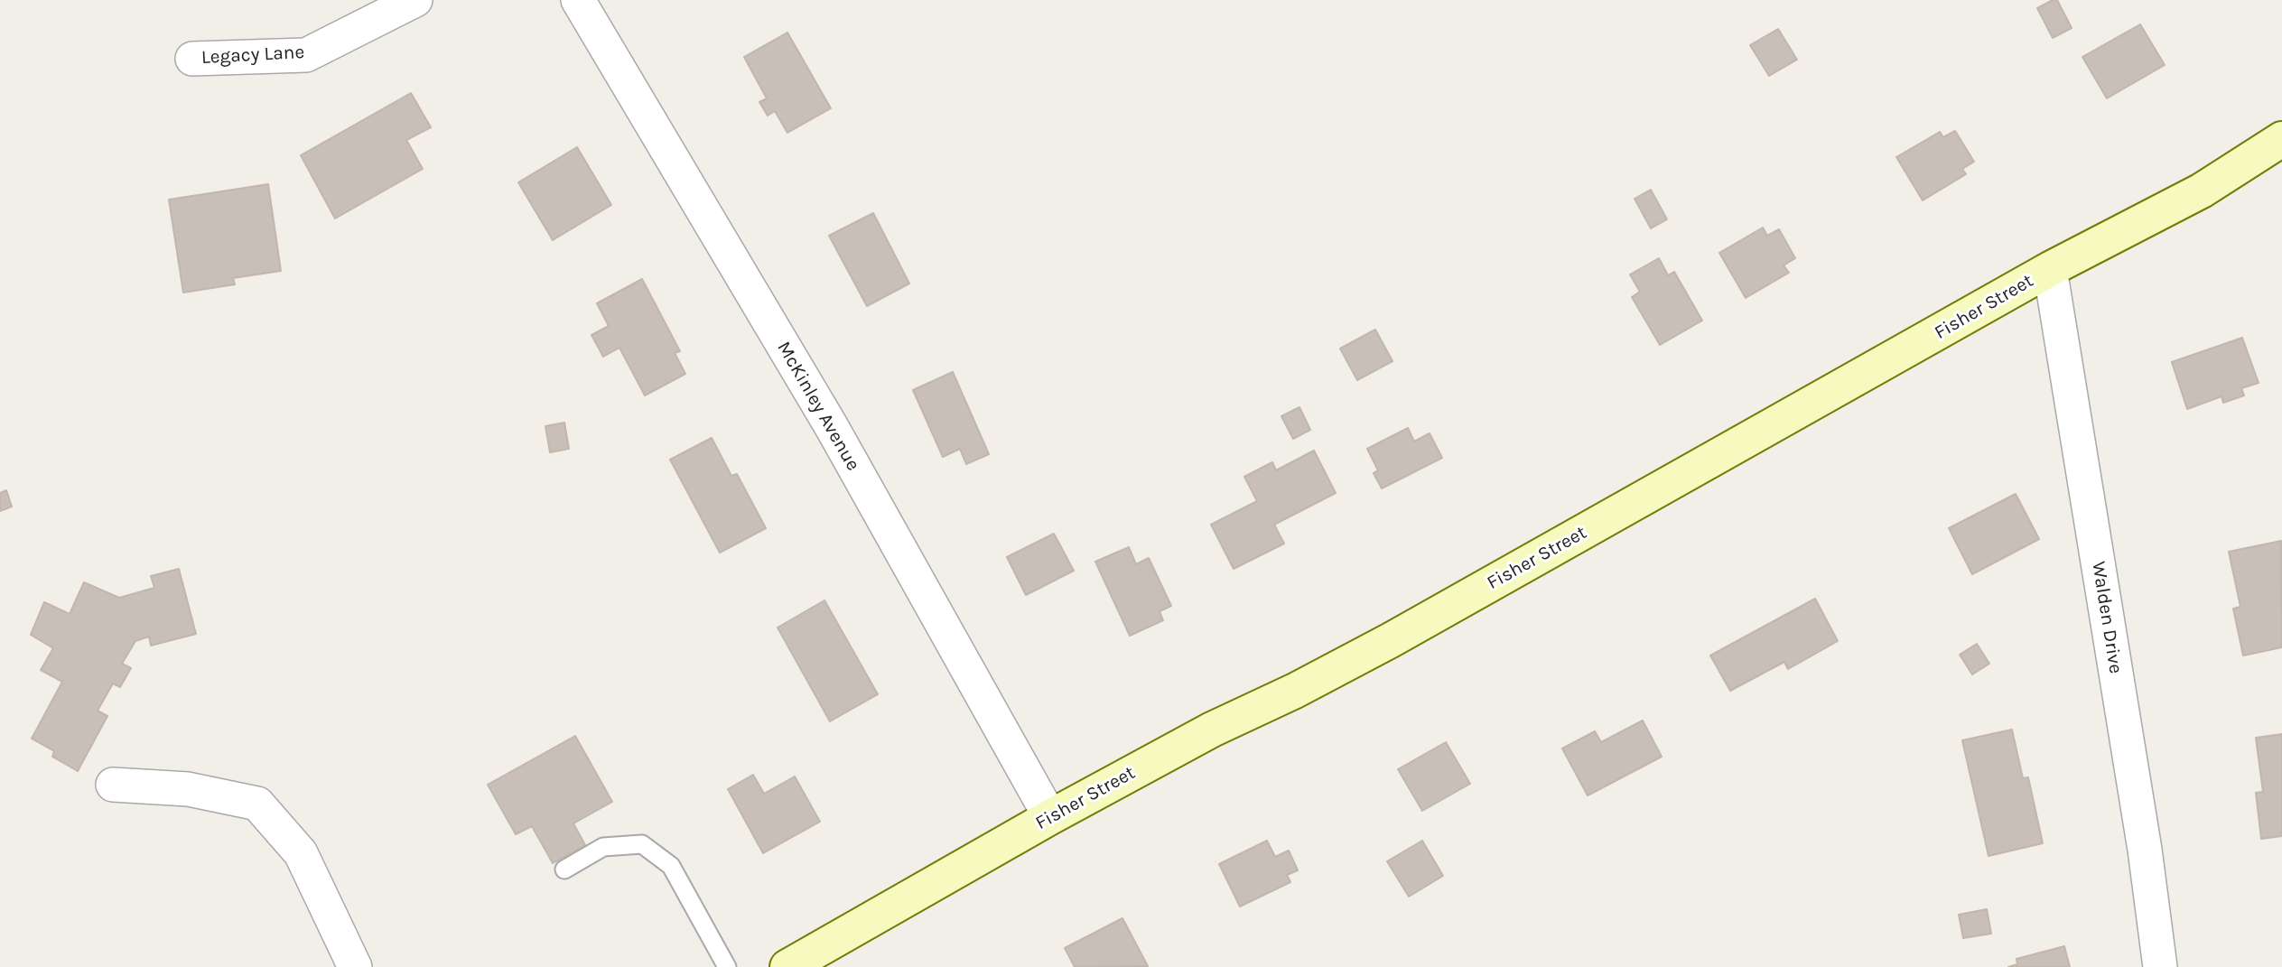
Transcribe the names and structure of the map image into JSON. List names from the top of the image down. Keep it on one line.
{"streets":{"main road":["Fisher Street"],"street":["Legacy Lane","McKinley Avenue","Walden Drive"]},"crossings":[["Fisher Street","McKinley Avenue"],["Fisher Street","Walden Drive"]]}
